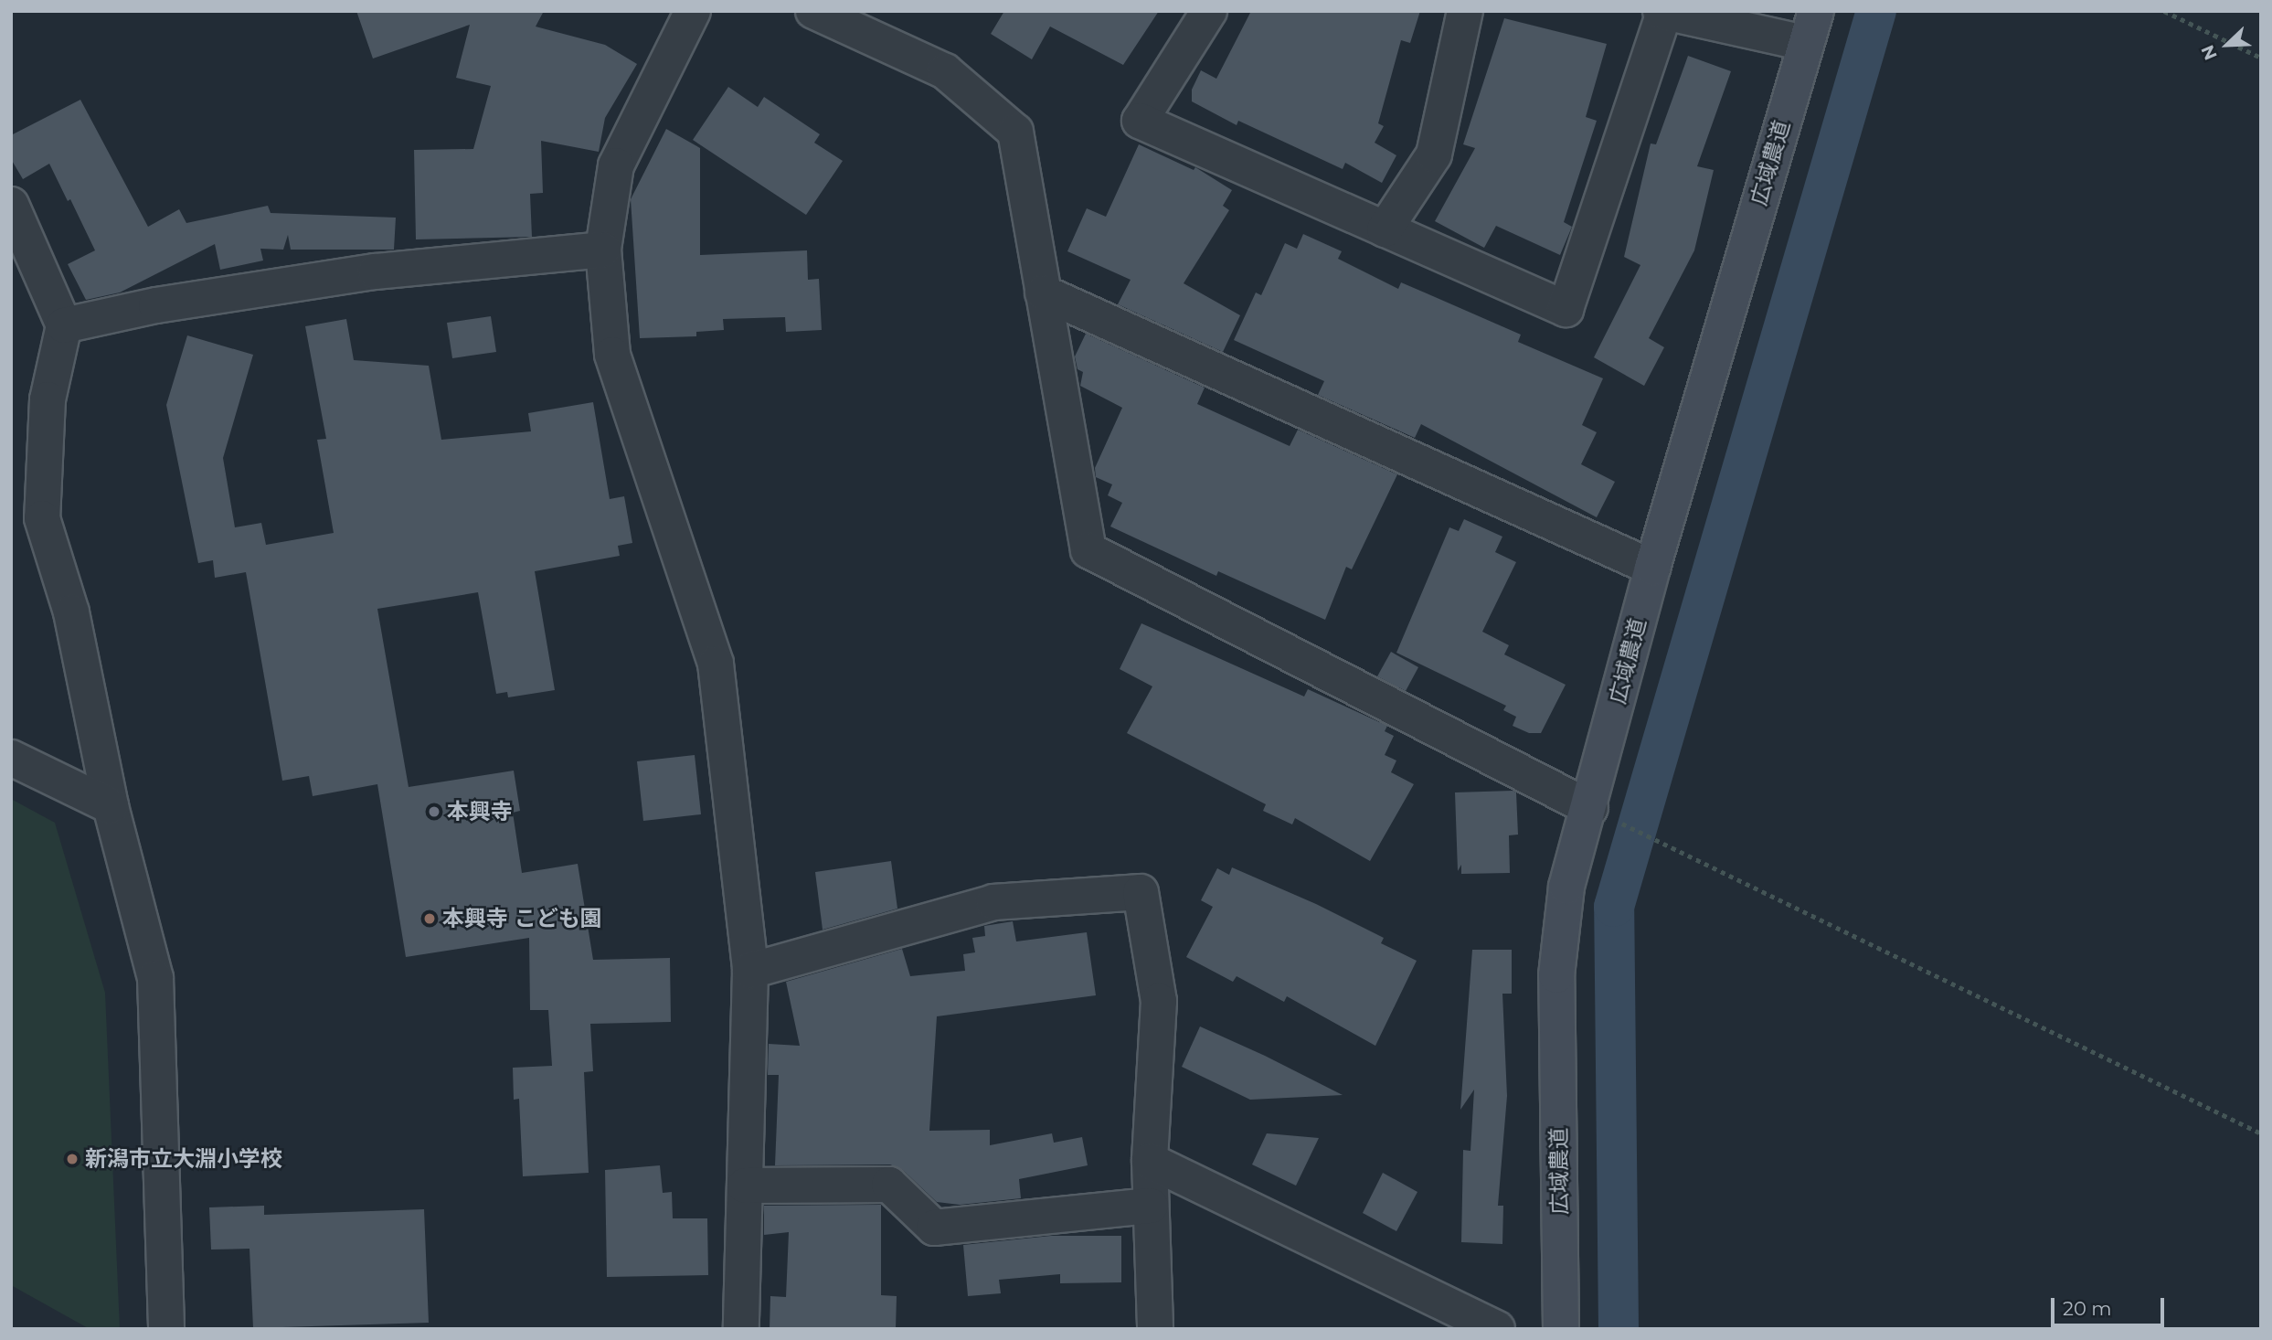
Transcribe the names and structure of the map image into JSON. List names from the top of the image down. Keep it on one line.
{"streets":{"street":["広域農道"]},"places":["本興寺","本興寺 こども園","新潟市立大淵小学校"],"scale_bar":"20 m","north":"bottom left"}
